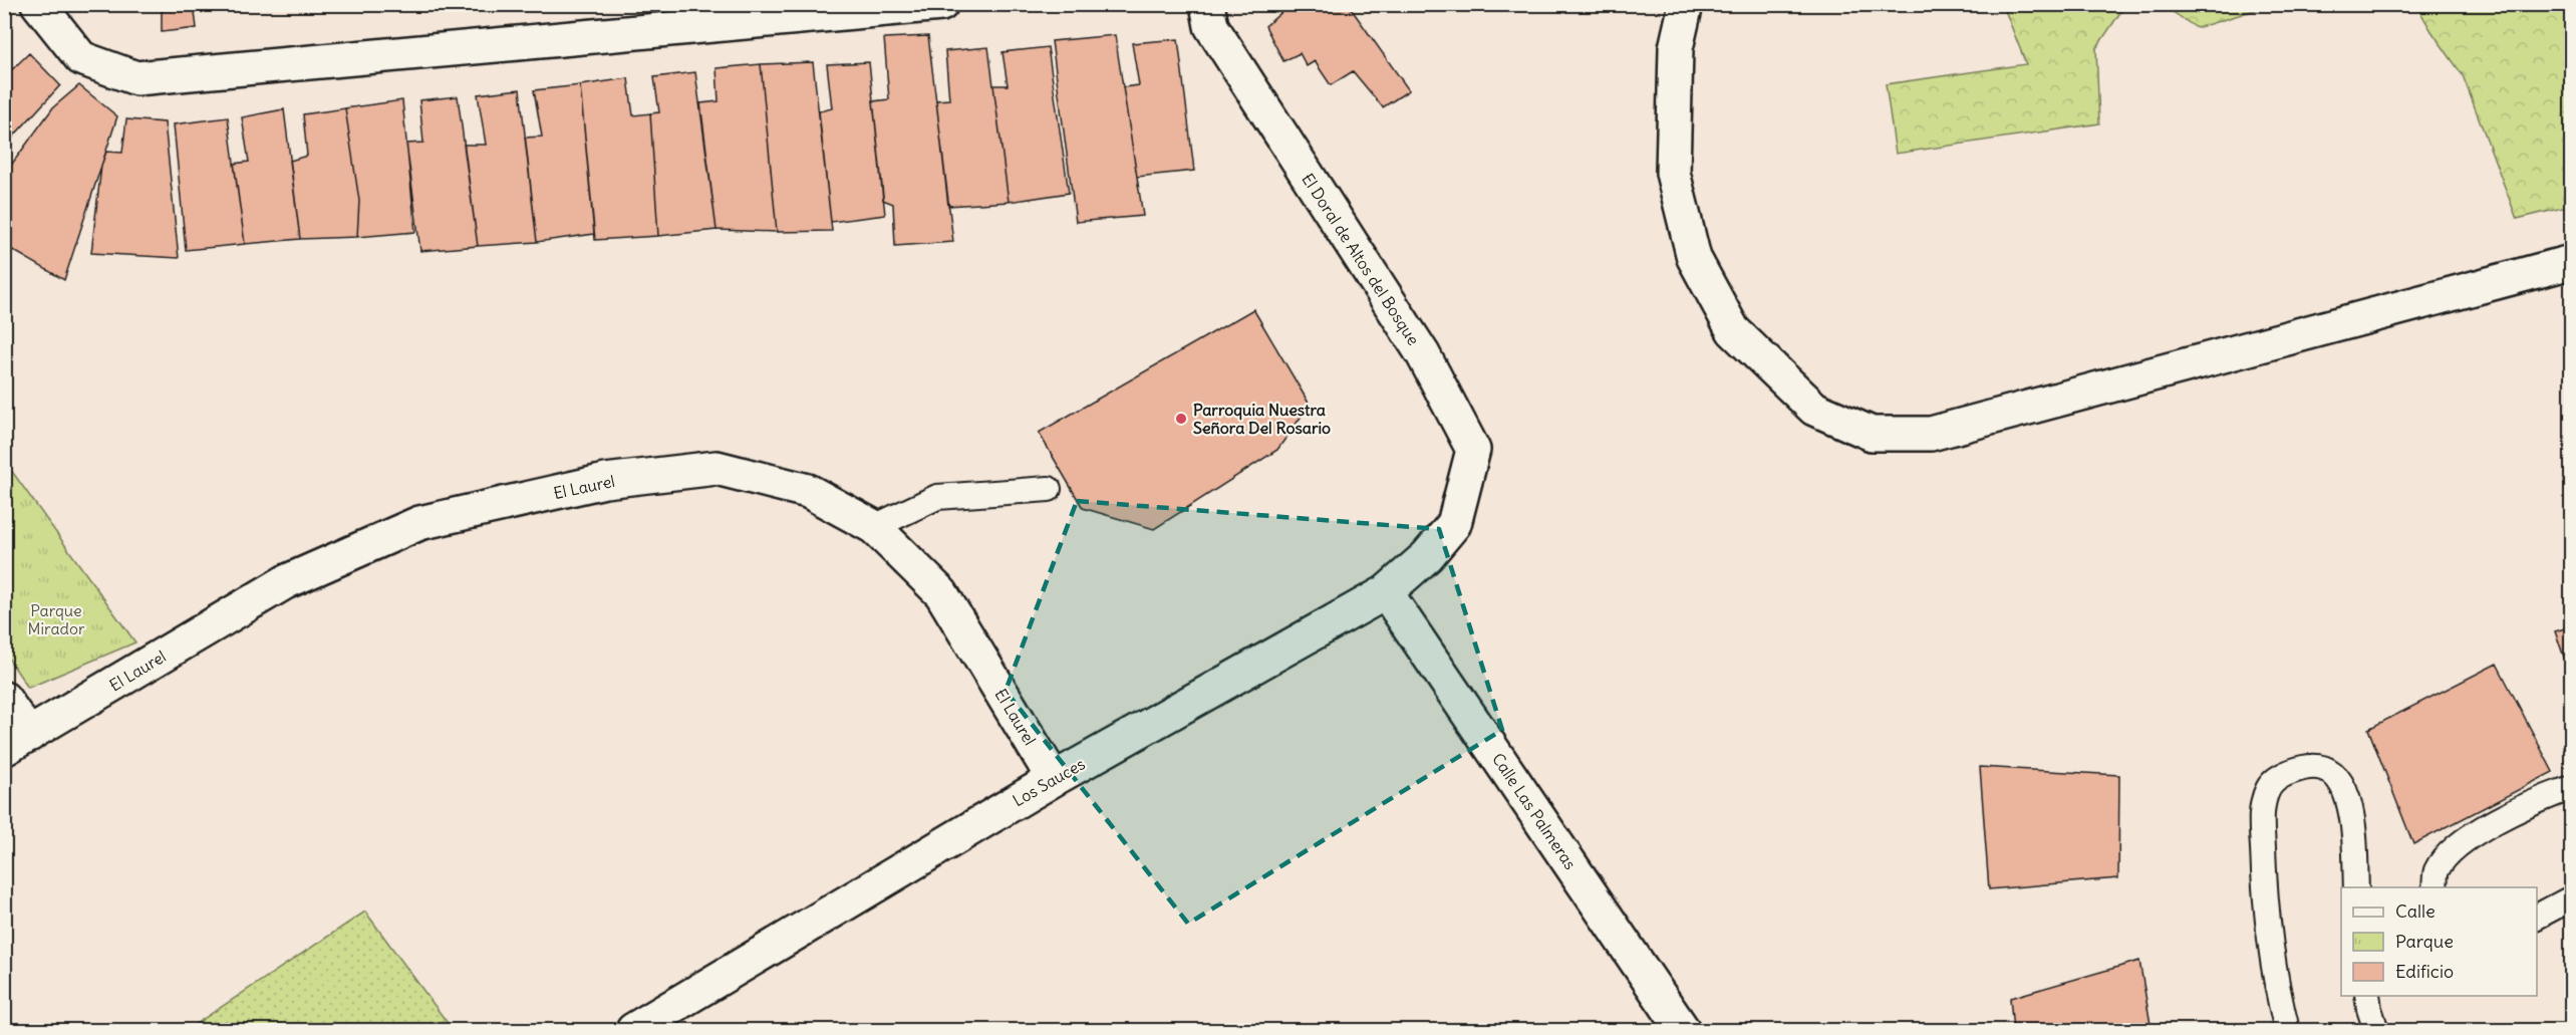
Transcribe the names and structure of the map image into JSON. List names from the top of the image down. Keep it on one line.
{"streets":{"street":["El Doral de Altos del Bosque","El Laurel","Los Sauces","Calle Las Palmeras"]},"crossings":[["El Doral de Altos del Bosque","Los Sauces"],["El Laurel","Los Sauces"],["Los Sauces","Calle Las Palmeras"]],"parks":["Parque Mirador"],"places":["Parroquia Nuestra Señora Del Rosario"],"legend":["Calle","Parque","Edificio"]}
